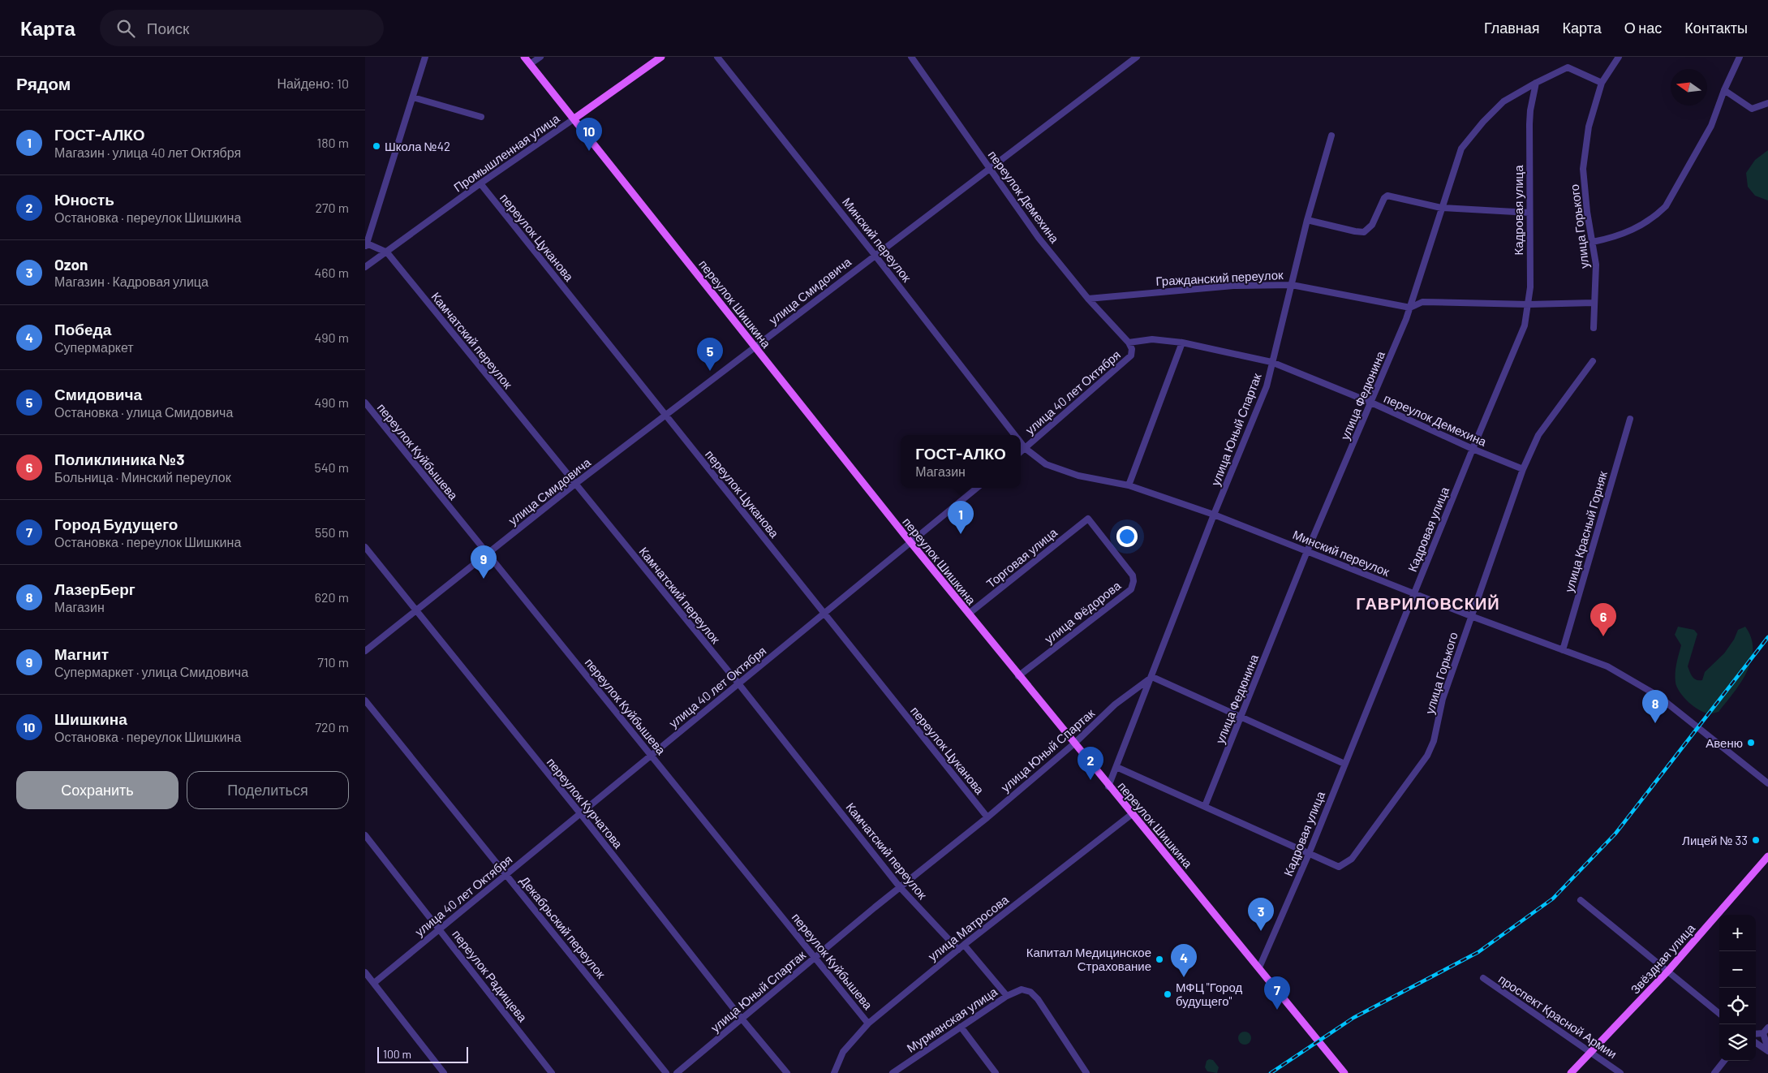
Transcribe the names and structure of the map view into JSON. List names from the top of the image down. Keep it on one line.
{"streets":{"main road":["Промышленная улица","переулок Шишкина","Звёздная улица"],"street":["переулок Демехина","Кадровая улица","улица Горького","переулок Цуканова","Минский переулок","Гражданский переулок","улица Смидовича","Камчатский переулок","улица 40 лет Октября","улица Федюнина","улица Юный Спартак","переулок Куйбышева","улица Красный Горняк","Торговая улица","улица Фёдорова","переулок Курчатова","Декабрьский переулок","улица Матросова","переулок Радищева","проспект Красной Армии","Мурманская улица"]},"crossings":[["Промышленная улица","переулок Цуканова"],["Промышленная улица","переулок Шишкина"],["Промышленная улица","Камчатский переулок"],["переулок Демехина","Кадровая улица"],["переулок Демехина","улица Горького"],["переулок Демехина","Гражданский переулок"],["переулок Демехина","улица Смидовича"],["переулок Демехина","улица 40 лет Октября"],["переулок Демехина","улица Федюнина"],["переулок Демехина","улица Юный Спартак"],["Кадровая улица","Минский переулок"],["Кадровая улица","Гражданский переулок"],["Кадровая улица","переулок Шишкина"],["Кадровая улица","улица Федюнина"],["улица Горького","Минский переулок"],["улица Горького","Гражданский переулок"],["улица Горького","переулок Шишкина"],["улица Горького","улица Федюнина"],["переулок Цуканова","улица Смидовича"],["переулок Цуканова","улица 40 лет Октября"],["переулок Цуканова","улица Юный Спартак"],["Минский переулок","улица Смидовича"],["Минский переулок","улица 40 лет Октября"],["Минский переулок","улица Федюнина"],["Минский переулок","улица Юный Спартак"],["Минский переулок","улица Красный Горняк"],["Гражданский переулок","улица Федюнина"],["Гражданский переулок","улица Юный Спартак"],["улица Смидовича","переулок Шишкина"],["улица Смидовича","Камчатский переулок"],["улица Смидовича","переулок Куйбышева"],["улица Смидовича","переулок Курчатова"],["переулок Шишкина","улица 40 лет Октября"],["переулок Шишкина","улица Федюнина"],["переулок Шишкина","улица Юный Спартак"],["переулок Шишкина","Торговая улица"],["переулок Шишкина","улица Фёдорова"],["переулок Шишкина","улица Матросова"],["Камчатский переулок","улица 40 лет Октября"],["Камчатский переулок","улица Юный Спартак"],["Камчатский переулок","улица Матросова"],["улица 40 лет Октября","переулок Куйбышева"],["улица 40 лет Октября","переулок Курчатова"],["улица 40 лет Октября","Декабрьский переулок"],["улица 40 лет Октября","переулок Радищева"],["улица Юный Спартак","переулок Куйбышева"],["улица Юный Спартак","переулок Курчатова"],["переулок Куйбышева","улица Матросова"],["Торговая улица","улица Фёдорова"],["Звёздная улица","проспект Красной Армии"]],"districts":["ГАВРИЛОВСКИЙ"],"places":["Школа №42","Авеню","Лицей № 33","Капитал Медицинское Страхование","МФЦ \"Город будущего\""],"scale_bar":"100 m","north":"left","page":{"header":"Карта","search":"Поиск","nav":["Главная","Карта","О нас","Контакты"],"heading":["Рядом","Найдено: 10"],"list":[{"mark":"1","name":"ГОСТ-АЛКО","note":"Магазин · улица 40 лет Октября","value":"180 m"},{"mark":"2","name":"Юность","note":"Остановка · переулок Шишкина","value":"270 m"},{"mark":"3","name":"Ozon","note":"Магазин · Кадровая улица","value":"460 m"},{"mark":"4","name":"Победа","note":"Супермаркет","value":"490 m"},{"mark":"5","name":"Смидовича","note":"Остановка · улица Смидовича","value":"490 m"},{"mark":"6","name":"Поликлиника №3","note":"Больница · Минский переулок","value":"540 m"},{"mark":"7","name":"Город Будущего","note":"Остановка · переулок Шишкина","value":"550 m"},{"mark":"8","name":"ЛазерБерг","note":"Магазин","value":"620 m"},{"mark":"9","name":"Магнит","note":"Супермаркет · улица Смидовича","value":"710 m"},{"mark":"10","name":"Шишкина","note":"Остановка · переулок Шишкина","value":"720 m"}],"pins":["10","5","1","9","6","8","2","3","4","7"],"popup":["ГОСТ-АЛКО","Магазин"],"buttons":["Сохранить","Поделиться"],"map_buttons":["+","−"],"scale":"100 m"}}
